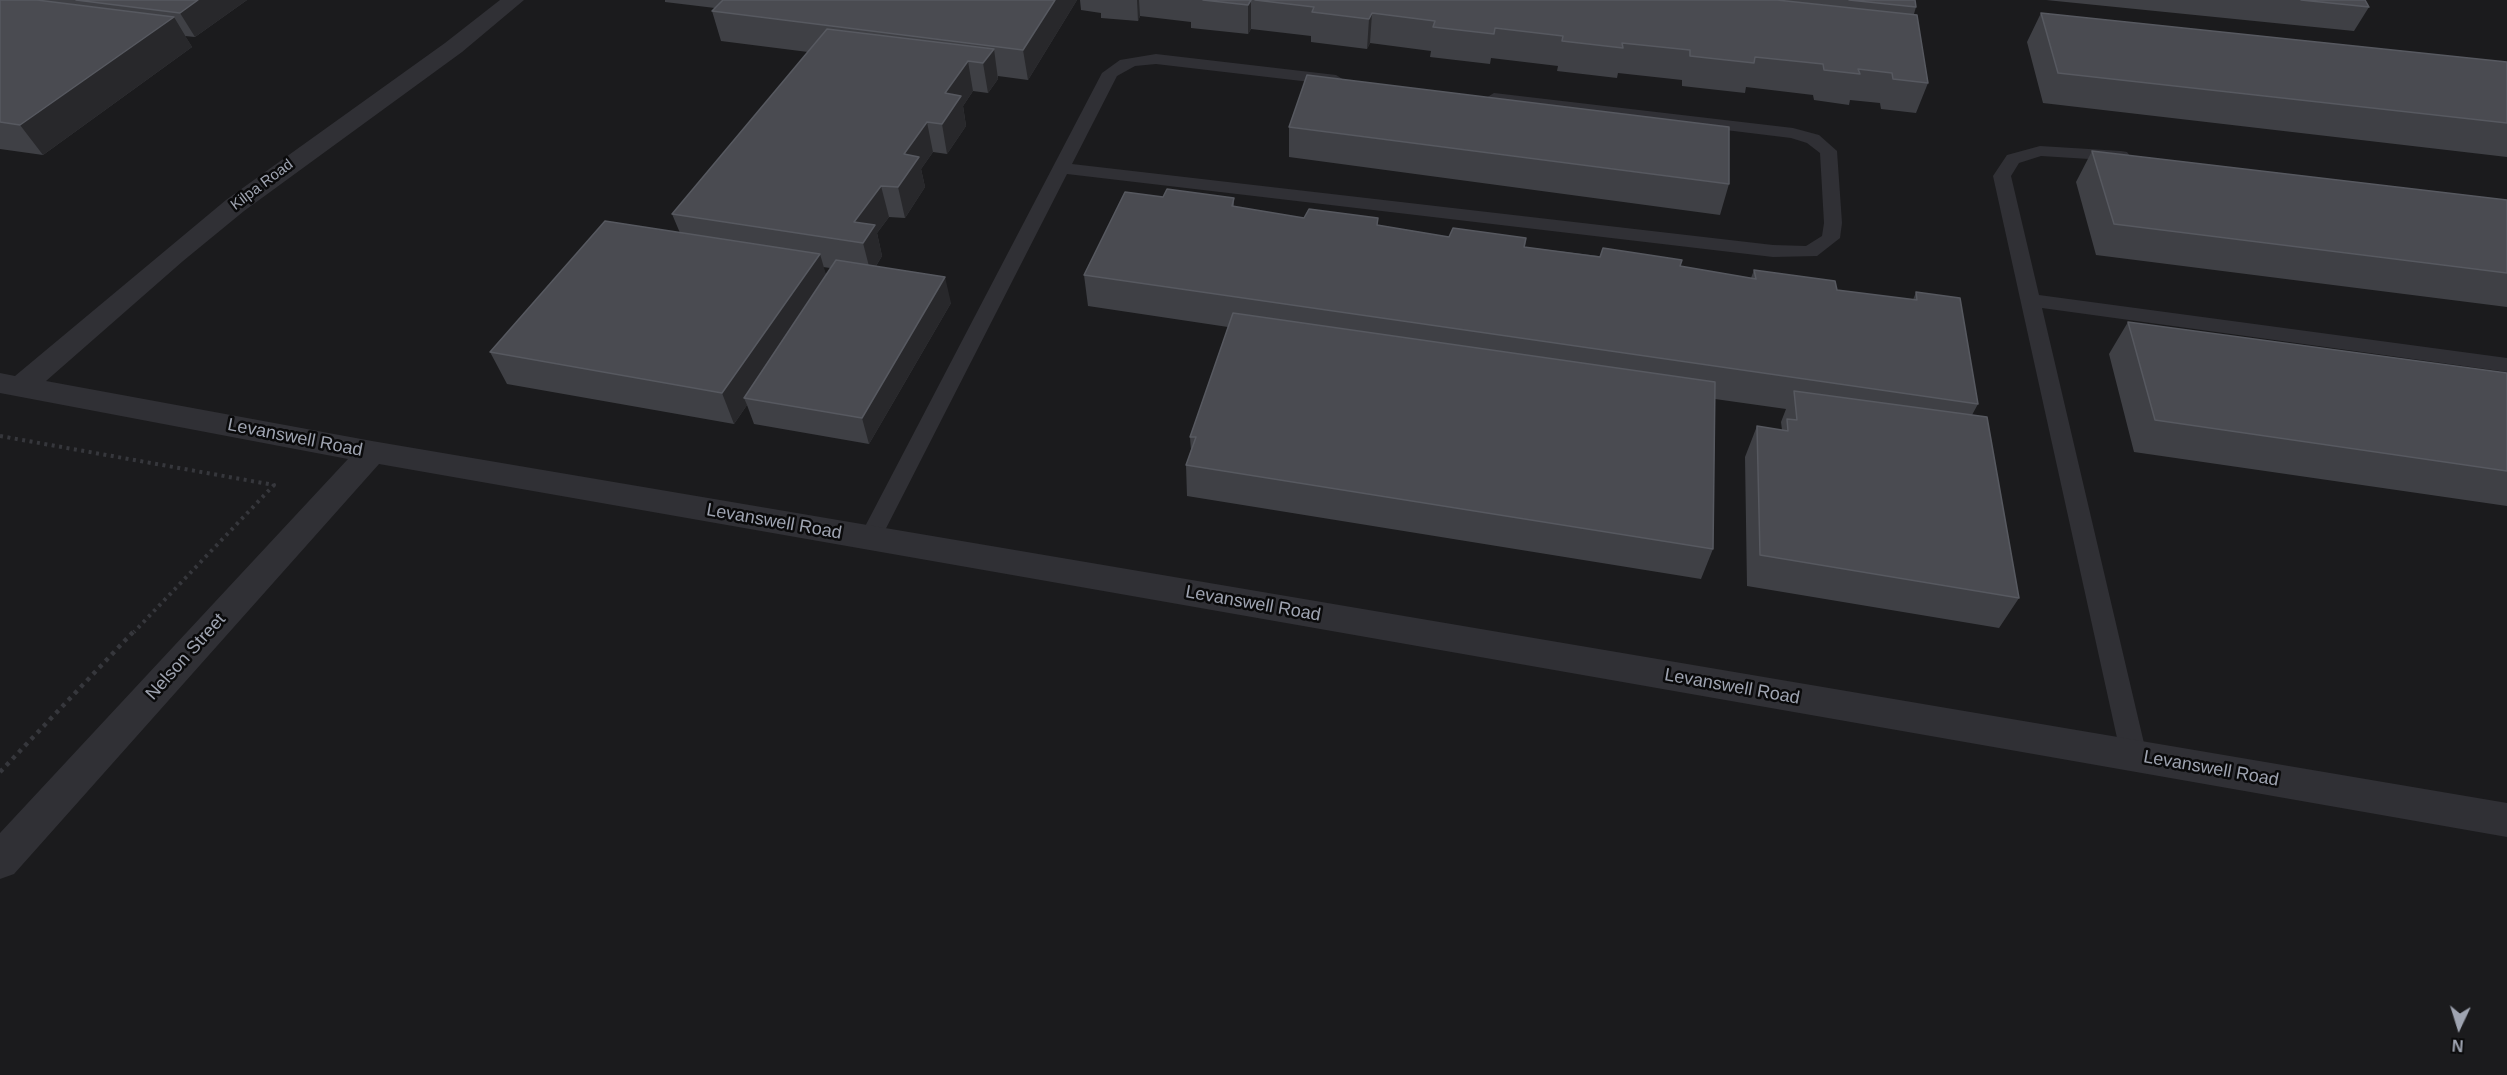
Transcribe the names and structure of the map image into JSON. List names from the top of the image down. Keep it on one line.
{"streets":{"street":["Kilpa Road","Levanswell Road","Nelson Street"]},"crossings":[["Kilpa Road","Levanswell Road"],["Levanswell Road","Nelson Street"]],"north":"bottom"}
